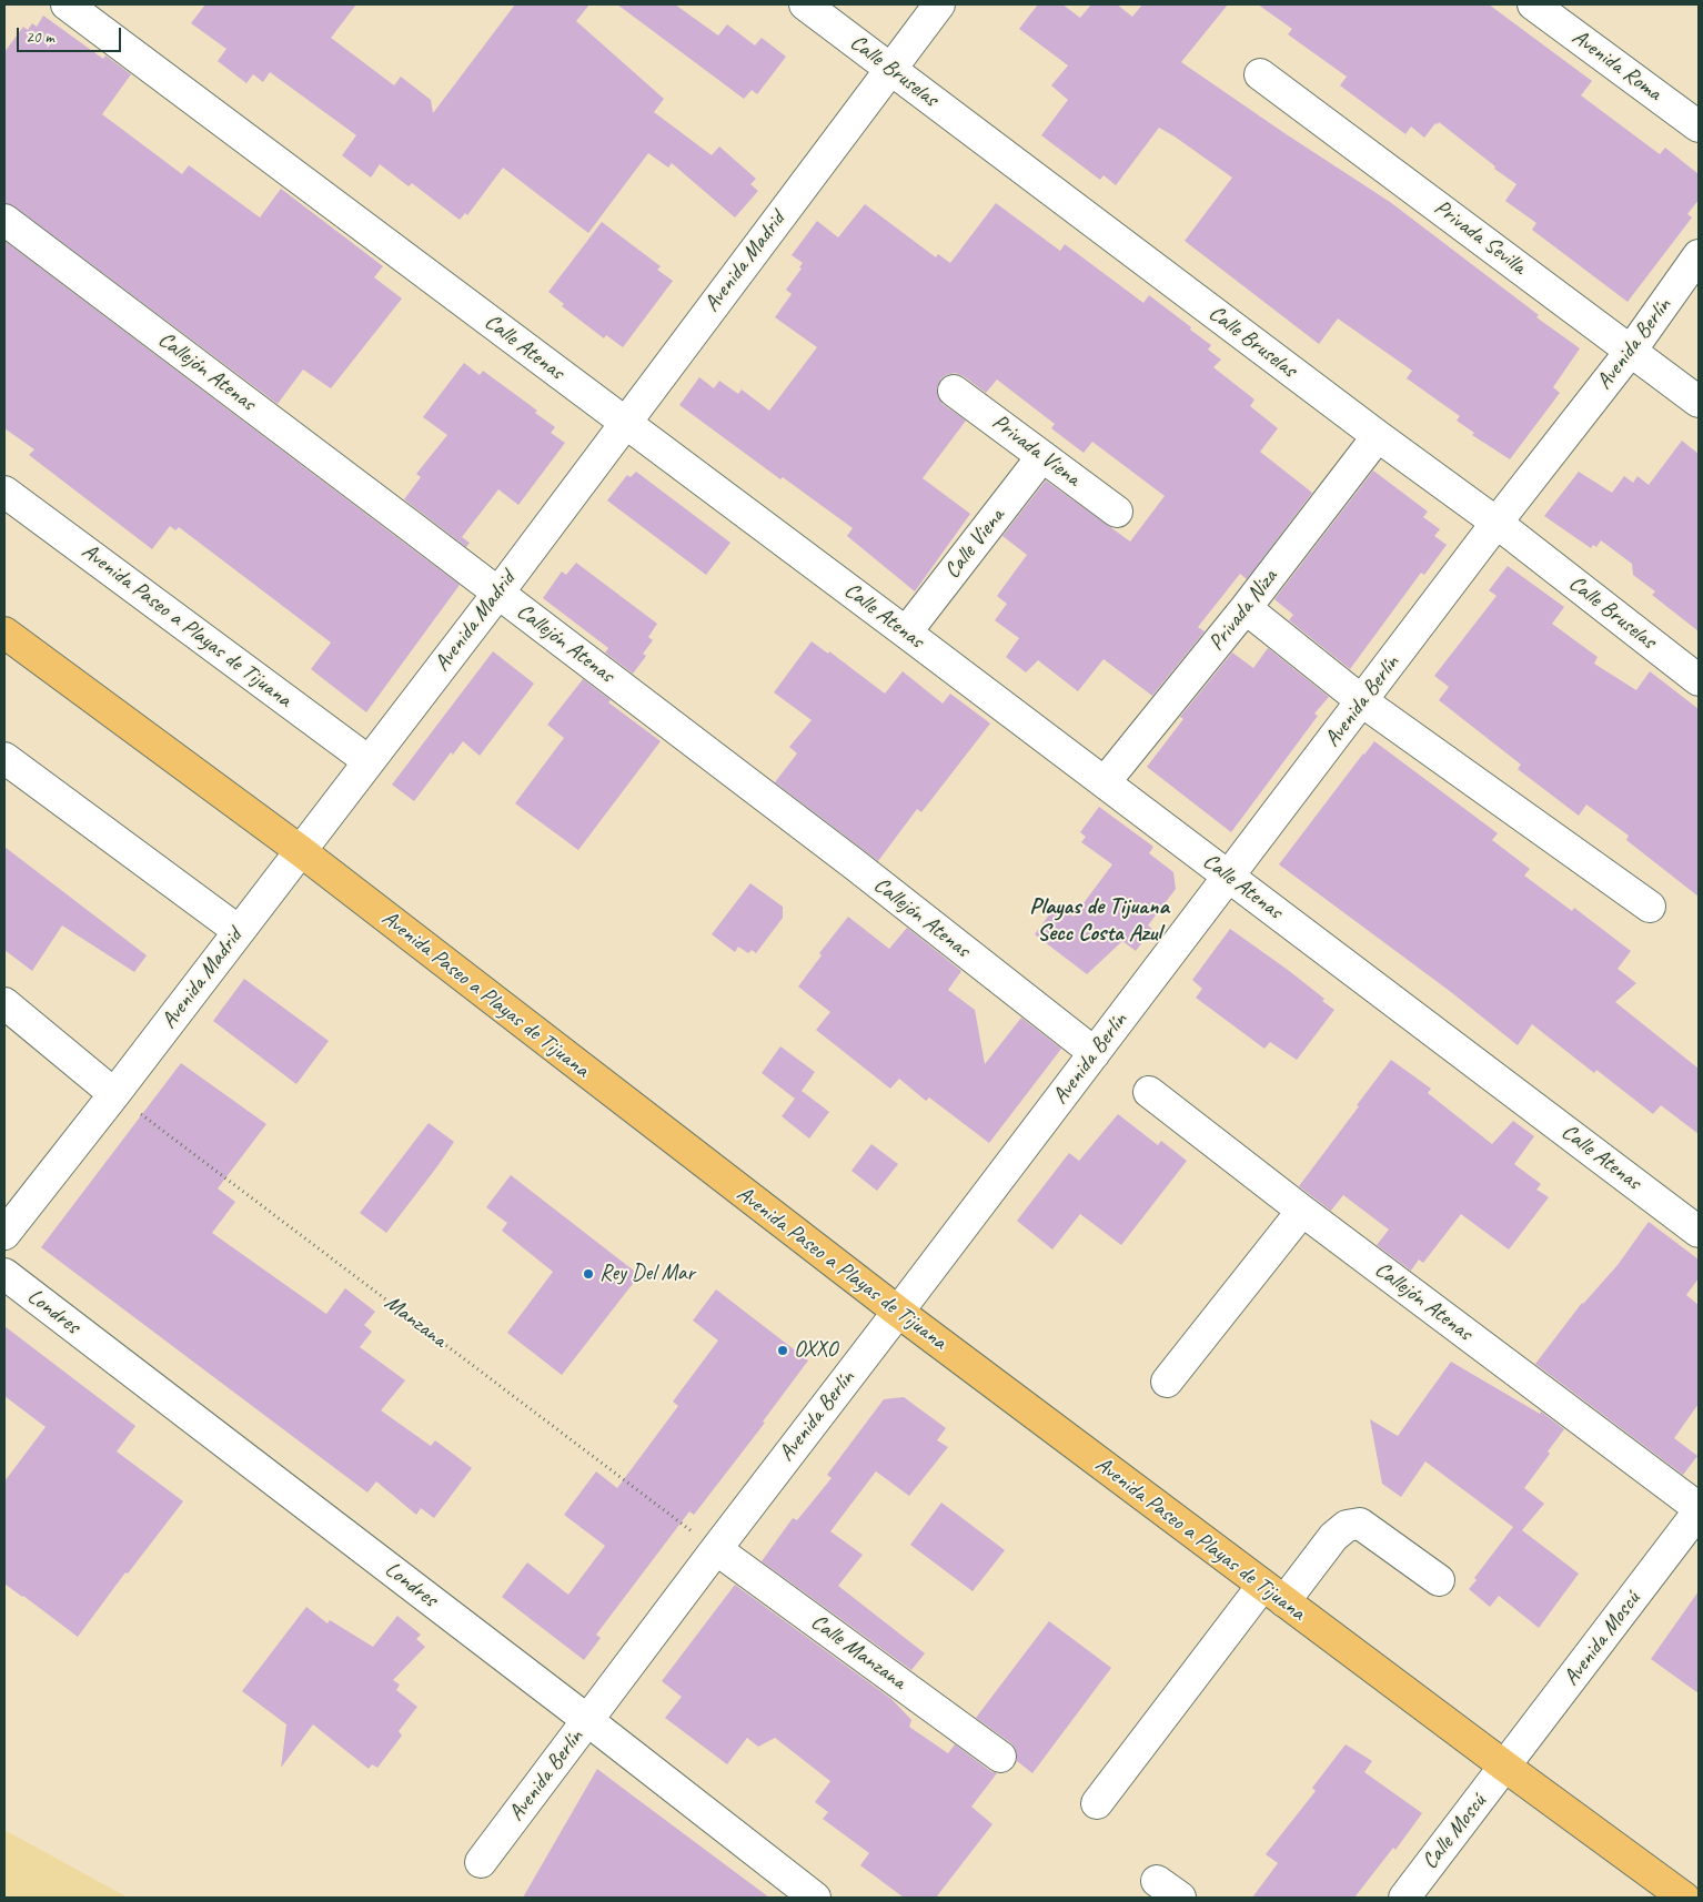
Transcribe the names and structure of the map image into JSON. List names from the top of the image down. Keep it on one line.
{"streets":{"main road":["Avenida Paseo a Playas de Tijuana"],"street":["Avenida Roma","Calle Bruselas","Privada Sevilla","Avenida Madrid","Avenida Berlín","Calle Atenas","Callejón Atenas","Privada Viena","Calle Viena","Privada Niza","Londres","Avenida Moscú","Calle Manzana","Calle Moscú"],"path":["Manzana"]},"crossings":[["Calle Bruselas","Avenida Madrid"],["Calle Bruselas","Avenida Berlín"],["Calle Bruselas","Privada Niza"],["Privada Sevilla","Avenida Berlín"],["Avenida Madrid","Calle Atenas"],["Avenida Madrid","Callejón Atenas"],["Avenida Madrid","Avenida Paseo a Playas de Tijuana"],["Avenida Madrid","Manzana"],["Avenida Berlín","Calle Atenas"],["Avenida Berlín","Callejón Atenas"],["Avenida Berlín","Avenida Paseo a Playas de Tijuana"],["Avenida Berlín","Londres"],["Avenida Berlín","Manzana"],["Avenida Berlín","Calle Manzana"],["Calle Atenas","Calle Viena"],["Calle Atenas","Privada Niza"],["Callejón Atenas","Avenida Moscú"],["Privada Viena","Calle Viena"],["Avenida Paseo a Playas de Tijuana","Avenida Moscú"],["Avenida Paseo a Playas de Tijuana","Calle Moscú"],["Manzana","Calle Manzana"],["Avenida Moscú","Calle Moscú"]],"districts":["Playas de Tijuana Secc Costa Azul"],"places":["Rey Del Mar","OXXO"],"scale_bar":"20 m"}
